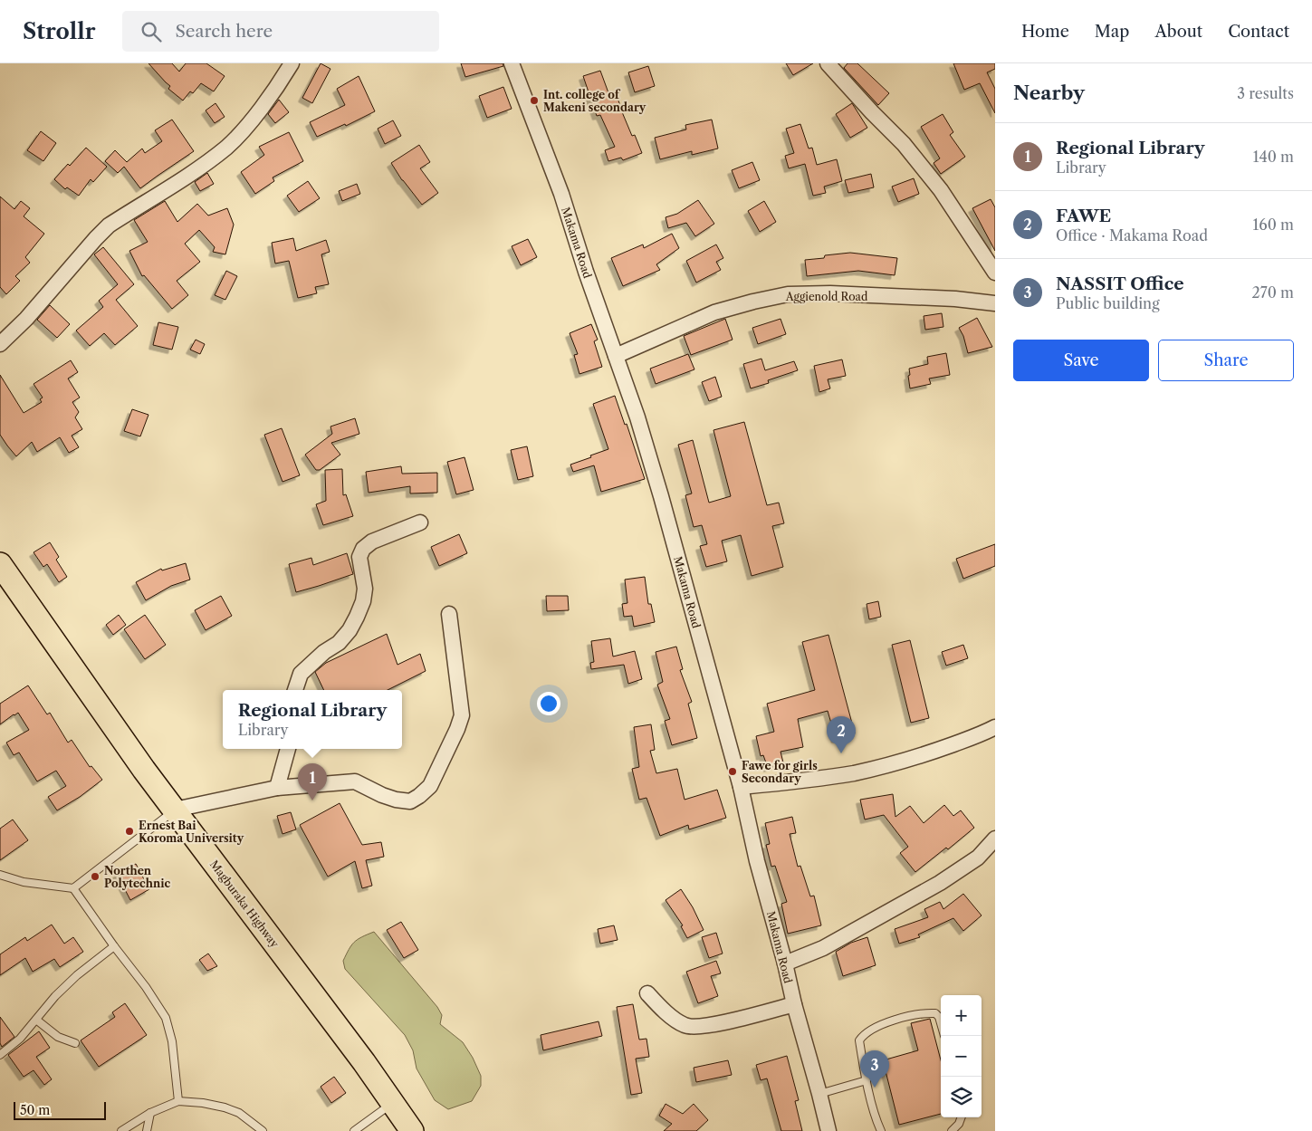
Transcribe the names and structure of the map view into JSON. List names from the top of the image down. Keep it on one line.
{"streets":{"main road":["Magburaka Highway"],"street":["Makama Road","Aggienold Road"]},"crossings":[["Makama Road","Aggienold Road"]],"places":["Int. college of Makeni secondary","Fawe for girls Secondary","Ernest Bai Koroma University","Northen Polytechnic"],"scale_bar":"50 m","page":{"header":"Strollr","search":"Search here","nav":["Home","Map","About","Contact"],"heading":["Nearby","3 results"],"list":[{"mark":"1","name":"Regional Library","note":"Library","value":"140 m"},{"mark":"2","name":"FAWE","note":"Office · Makama Road","value":"160 m"},{"mark":"3","name":"NASSIT Office","note":"Public building","value":"270 m"}],"buttons":["Save","Share"],"popup":["Regional Library","Library"],"pins":["2","1","3"],"map_buttons":["+","−"],"scale":"50 m"}}
